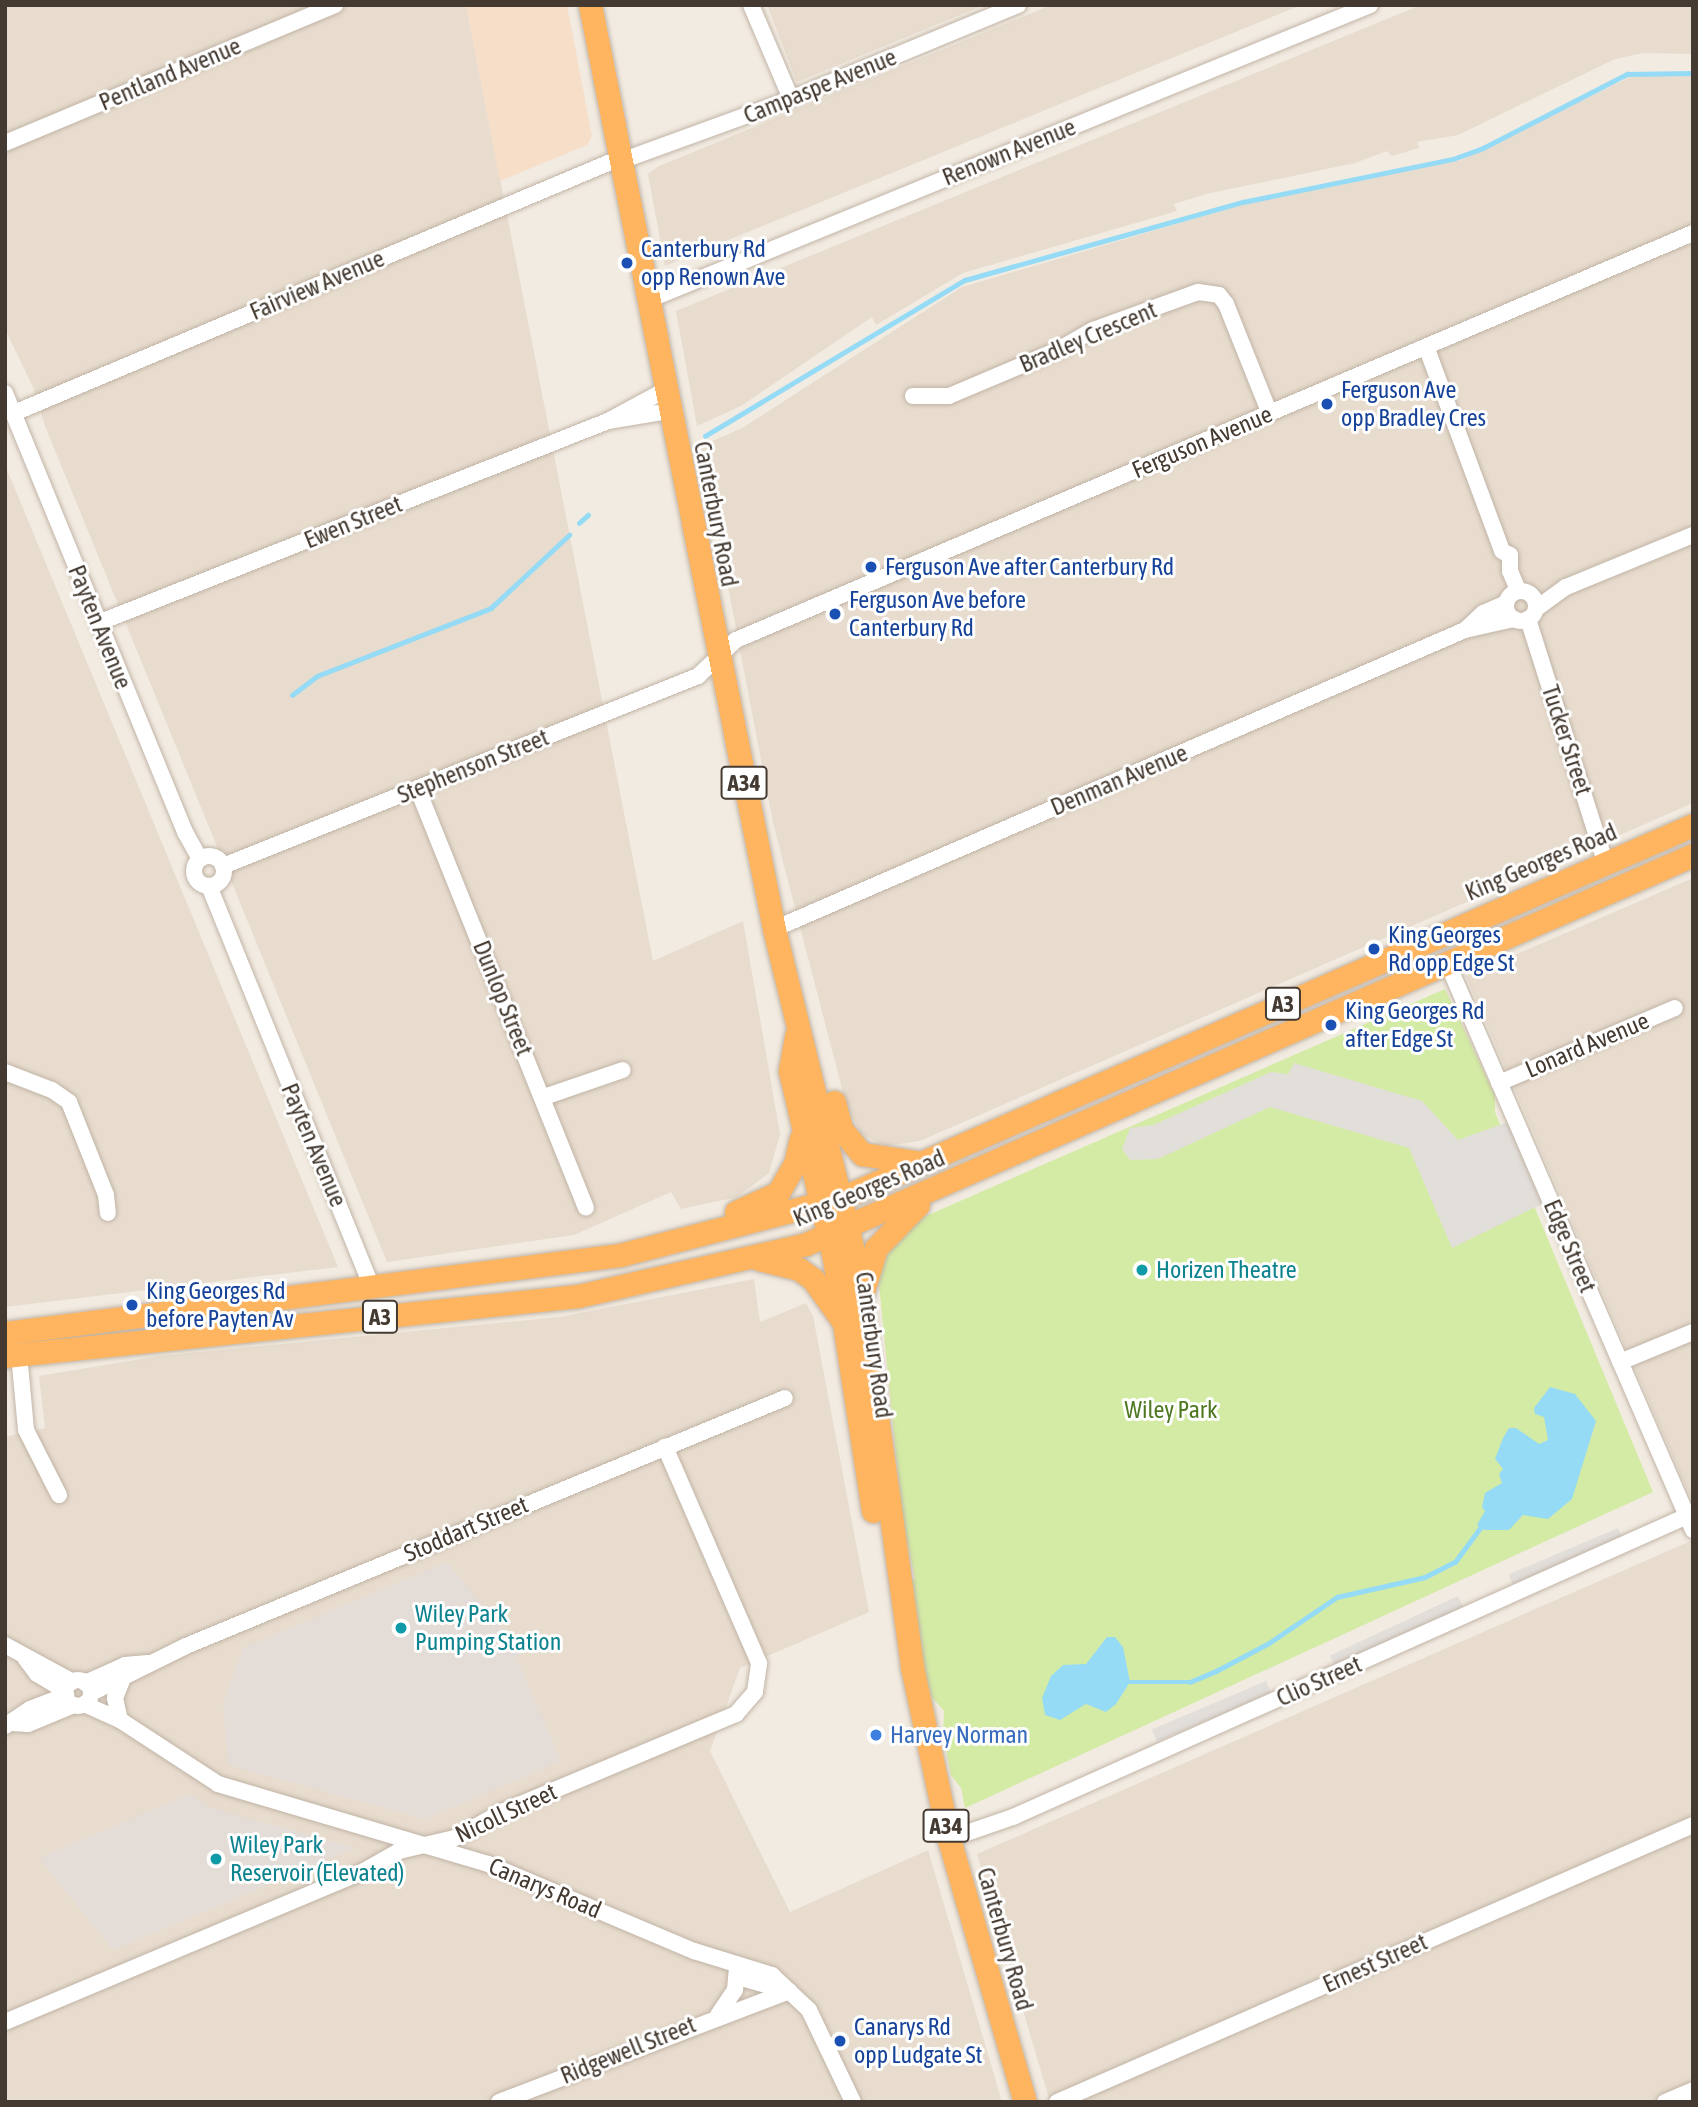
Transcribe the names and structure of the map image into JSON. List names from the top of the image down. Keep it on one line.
{"streets":{"highway":["Canterbury Road","A34","King Georges Road","A3"],"street":["Pentland Avenue","Campaspe Avenue","Renown Avenue","Fairview Avenue","Bradley Crescent","Ferguson Avenue","Ewen Street","Payten Avenue","Tucker Street","Stephenson Street","Denman Avenue","Dunlop Street","Lonard Avenue","Edge Street","Stoddart Street","Clio Street","Nicoll Street","Canarys Road","Ernest Street","Ridgewell Street"]},"crossings":[["Campaspe Avenue","Fairview Avenue"],["Campaspe Avenue","Canterbury Road"],["Renown Avenue","Canterbury Road"],["Fairview Avenue","Canterbury Road"],["Fairview Avenue","Payten Avenue"],["Bradley Crescent","Ferguson Avenue"],["Ferguson Avenue","Canterbury Road"],["Ferguson Avenue","Tucker Street"],["Ferguson Avenue","Stephenson Street"],["Canterbury Road","Ewen Street"],["Canterbury Road","Stephenson Street"],["Canterbury Road","Denman Avenue"],["Canterbury Road","King Georges Road"],["Canterbury Road","Clio Street"],["Ewen Street","Payten Avenue"],["Payten Avenue","Stephenson Street"],["Payten Avenue","King Georges Road"],["Tucker Street","Denman Avenue"],["Tucker Street","King Georges Road"],["Stephenson Street","Dunlop Street"],["King Georges Road","Edge Street"],["Lonard Avenue","Edge Street"],["Edge Street","Clio Street"],["Stoddart Street","Nicoll Street"],["Stoddart Street","Canarys Road"],["Nicoll Street","Canarys Road"],["Canarys Road","Ridgewell Street"]],"parks":["Wiley Park"],"places":["Canterbury Rd opp Renown Ave","Ferguson Ave opp Bradley Cres","Ferguson Ave after Canterbury Rd","Ferguson Ave before Canterbury Rd","King Georges Rd opp Edge St","King Georges Rd after Edge St","Horizen Theatre","King Georges Rd before Payten Av","Wiley Park Pumping Station","Harvey Norman","Wiley Park Reservoir (Elevated)","Canarys Rd opp Ludgate St"]}
